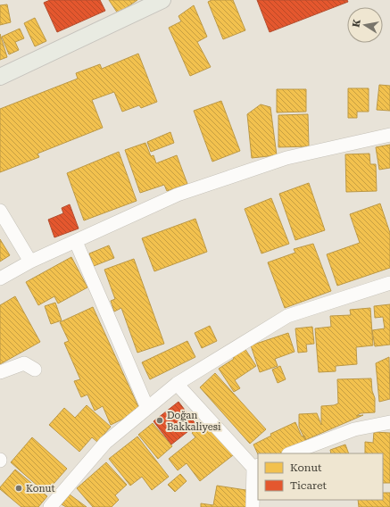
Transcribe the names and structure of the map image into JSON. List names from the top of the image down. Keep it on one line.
{"places":["Doğan Bakkaliyesi","Konut"],"legend":["Konut","Ticaret"],"north":"left"}
